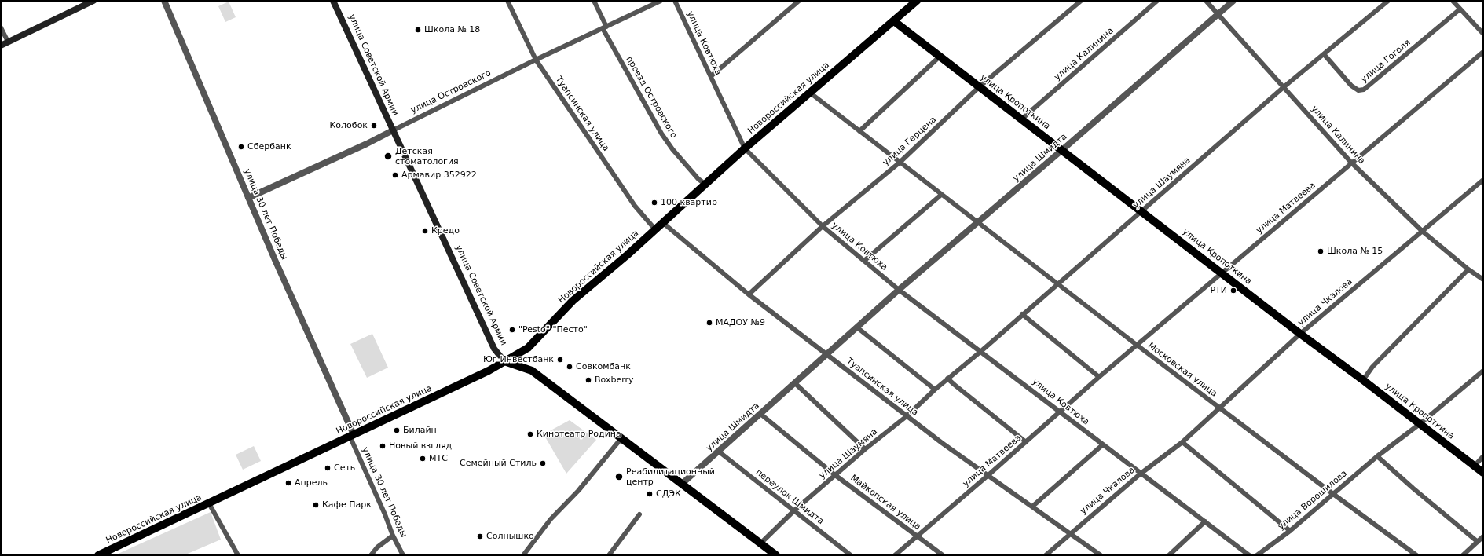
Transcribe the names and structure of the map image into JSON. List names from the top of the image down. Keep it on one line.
{"streets":{"main road":["улица Советской Армии","Новороссийская улица","улица Кропоткина"],"street":["улица Ковтюха","улица Калинина","улица Гоголя","улица Островского","проезд Островского","Туапсинская улица","улица Герцена","улица Шмидта","улица Шаумяна","улица Матвеева","улица 30 лет Победы","улица Чкалова","Московская улица","переулок Шмидта","улица Ворошилова","Майкопская улица"]},"crossings":[["улица Ковтюха","Новороссийская улица"],["улица Ковтюха","улица Герцена"],["улица Ковтюха","улица Шмидта"],["улица Ковтюха","улица Шаумяна"],["улица Ковтюха","улица Матвеева"],["улица Ковтюха","улица Чкалова"],["улица Калинина","улица Кропоткина"],["улица Калинина","улица Шмидта"],["улица Калинина","улица Шаумяна"],["улица Калинина","улица Матвеева"],["улица Калинина","улица Чкалова"],["улица Гоголя","улица Шаумяна"],["улица Советской Армии","улица Островского"],["улица Советской Армии","Новороссийская улица"],["улица Островского","проезд Островского"],["улица Островского","Туапсинская улица"],["улица Островского","улица 30 лет Победы"],["проезд Островского","Новороссийская улица"],["Новороссийская улица","улица Кропоткина"],["Новороссийская улица","Туапсинская улица"],["Новороссийская улица","улица 30 лет Победы"],["Новороссийская улица","Московская улица"],["улица Кропоткина","улица Герцена"],["улица Кропоткина","улица Шмидта"],["улица Кропоткина","улица Шаумяна"],["улица Кропоткина","улица Матвеева"],["улица Кропоткина","улица Чкалова"],["улица Кропоткина","улица Ворошилова"],["Туапсинская улица","улица Герцена"],["Туапсинская улица","улица Шмидта"],["Туапсинская улица","улица Шаумяна"],["Туапсинская улица","улица Матвеева"],["Туапсинская улица","улица Чкалова"],["улица Герцена","Московская улица"],["улица Шмидта","Московская улица"],["улица Шмидта","переулок Шмидта"],["улица Шмидта","Майкопская улица"],["улица Шаумяна","Московская улица"],["улица Шаумяна","переулок Шмидта"],["улица Шаумяна","Майкопская улица"],["улица Матвеева","Московская улица"],["улица Матвеева","Майкопская улица"],["улица Чкалова","Московская улица"],["Московская улица","улица Ворошилова"]],"places":["Школа № 18","Колобок","Сбербанк","Детская стоматология","Армавир 352922","100 квартир","Кредо","Школа № 15","РТИ","МАДОУ №9","\"Pesto\" \"Песто\"","Юг-Инвестбанк","Совкомбанк","Boxberry","Билайн","Кинотеатр Родина","Новый взгляд","МТС","Семейный Стиль","Сеть","Реабилитационный центр","Апрель","СДЭК","Кафе Парк","Солнышко"]}
